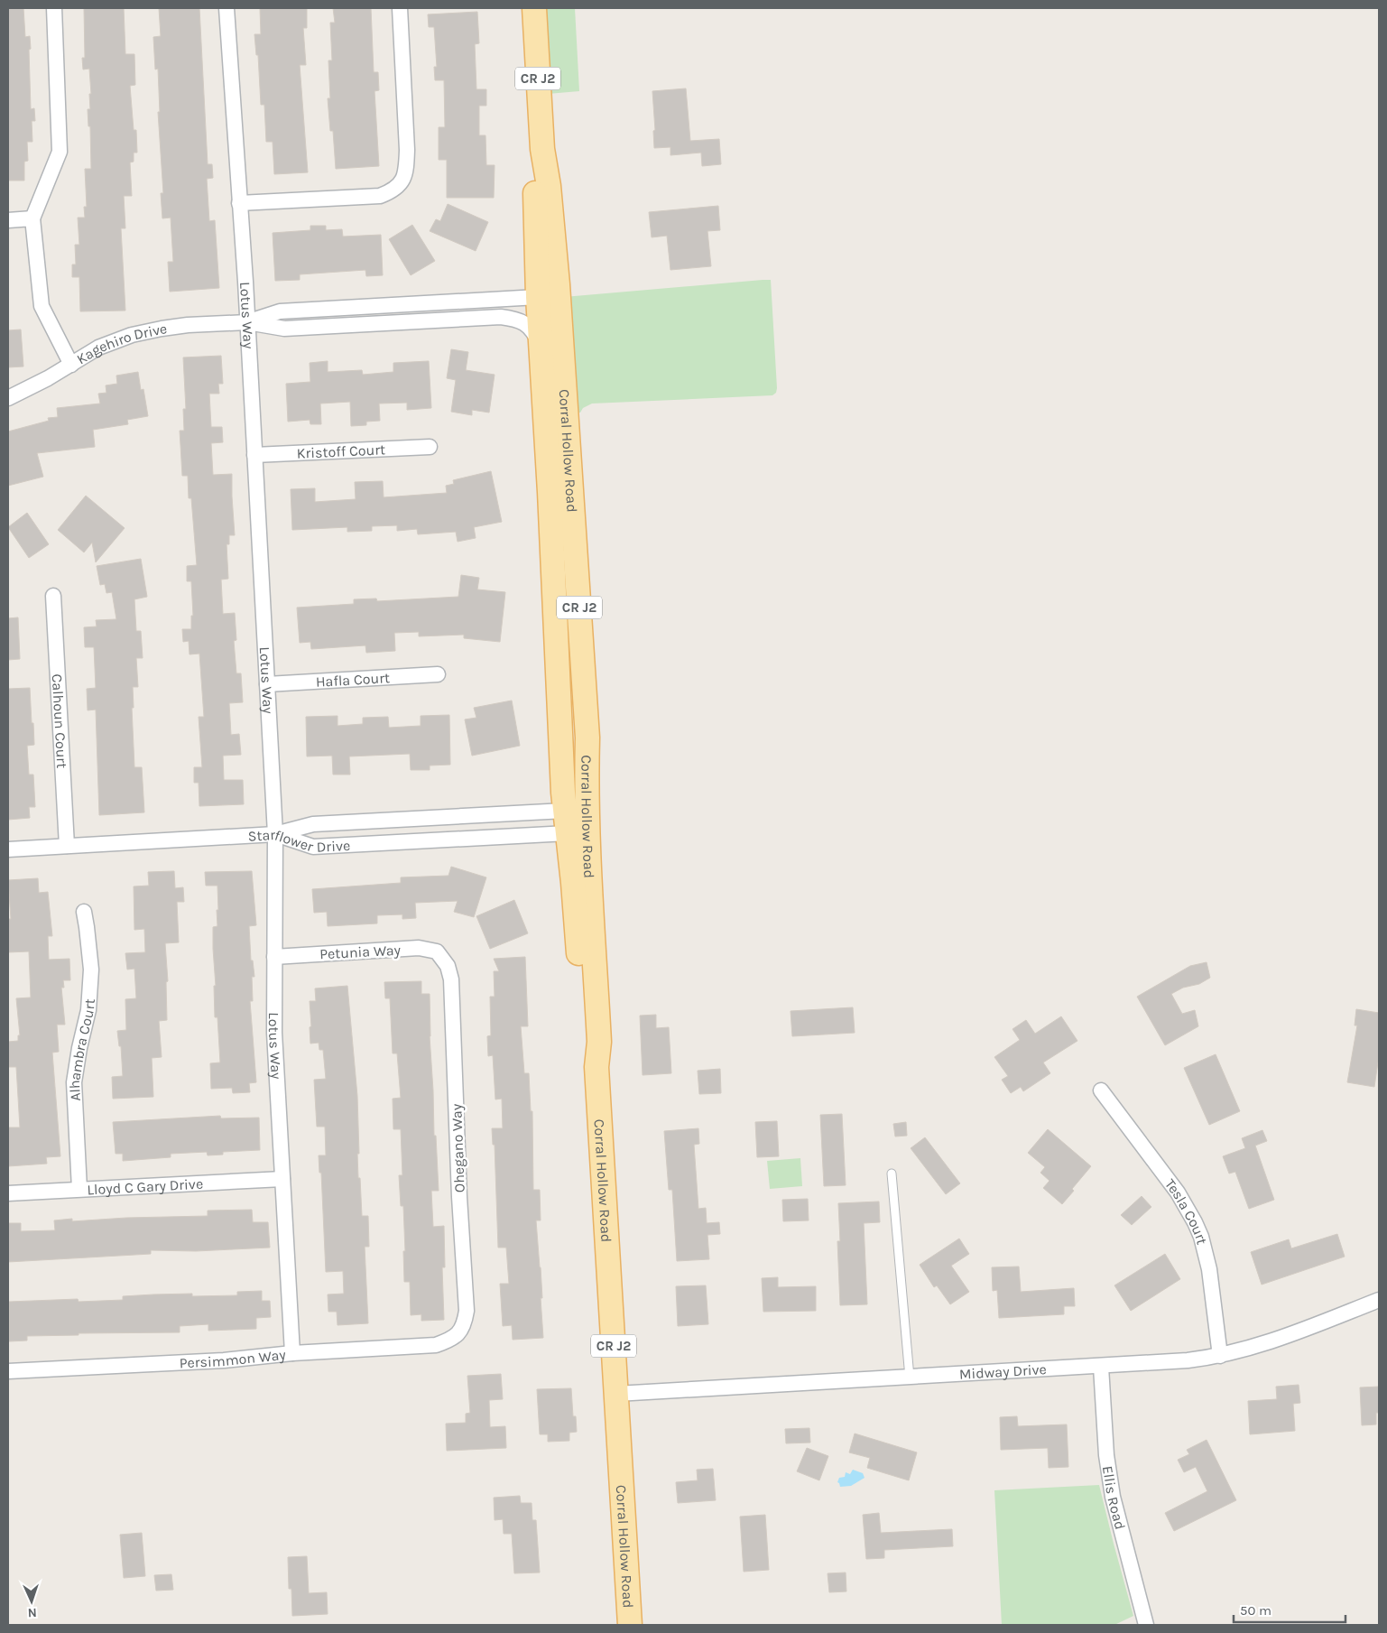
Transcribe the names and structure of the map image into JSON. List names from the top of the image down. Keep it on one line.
{"streets":{"main road":["CR J2","Corral Hollow Road"],"street":["Lotus Way","Kagehiro Drive","Kristoff Court","Hafla Court","Calhoun Court","Starflower Drive","Petunia Way","Alhambra Court","Ohegano Way","Lloyd C Gary Drive","Tesla Court","Persimmon Way","Midway Drive","Ellis Road"]},"crossings":[["Lotus Way","Kagehiro Drive"],["Lotus Way","Kristoff Court"],["Lotus Way","Hafla Court"],["Lotus Way","Starflower Drive"],["Lotus Way","Petunia Way"],["Lotus Way","Lloyd C Gary Drive"],["Lotus Way","Persimmon Way"],["Corral Hollow Road","Starflower Drive"],["Corral Hollow Road","Midway Drive"],["Calhoun Court","Starflower Drive"],["Petunia Way","Ohegano Way"],["Alhambra Court","Lloyd C Gary Drive"],["Ohegano Way","Persimmon Way"],["Tesla Court","Midway Drive"],["Midway Drive","Ellis Road"]],"scale_bar":"50 m","north":"bottom"}
